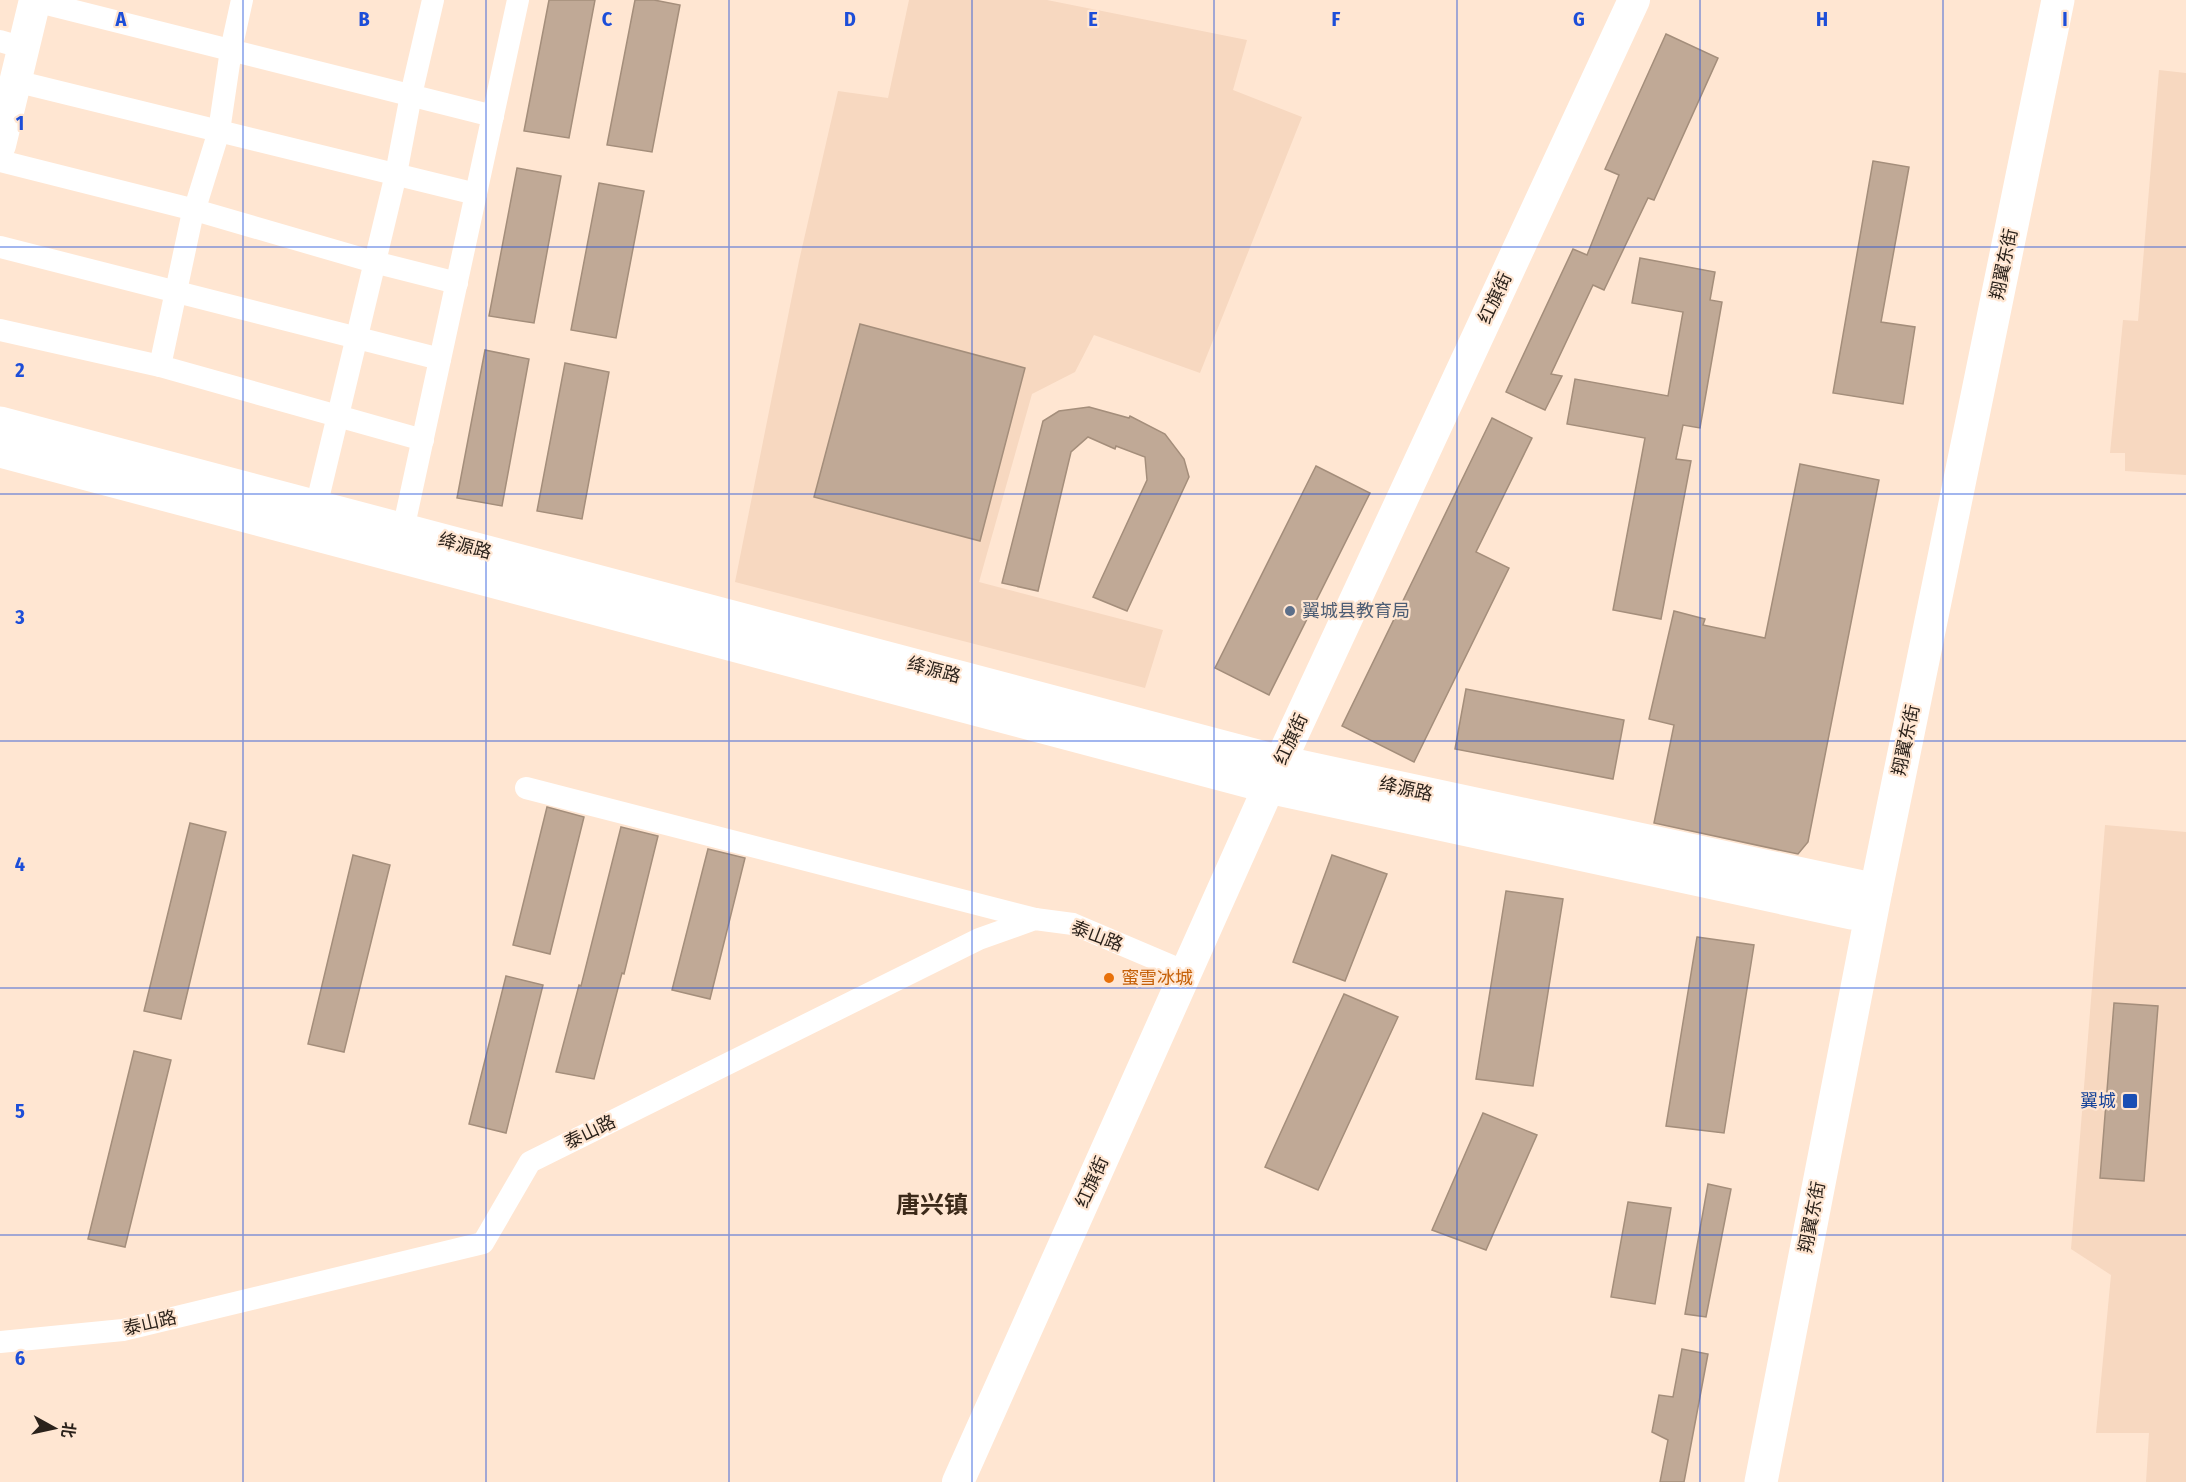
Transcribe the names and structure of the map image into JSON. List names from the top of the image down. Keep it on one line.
{"streets":{"main road":["翔翼东街","红旗街","绛源路"],"street":["泰山路"]},"crossings":[["翔翼东街","绛源路"],["红旗街","绛源路"],["红旗街","泰山路"]],"districts":["唐兴镇"],"places":{"other":["翼城县教育局","蜜雪冰城"],"transit":["翼城"]},"north":"right","grid":{"columns":["A","B","C","D","E","F","G","H","I"],"rows":["1","2","3","4","5","6"]}}
